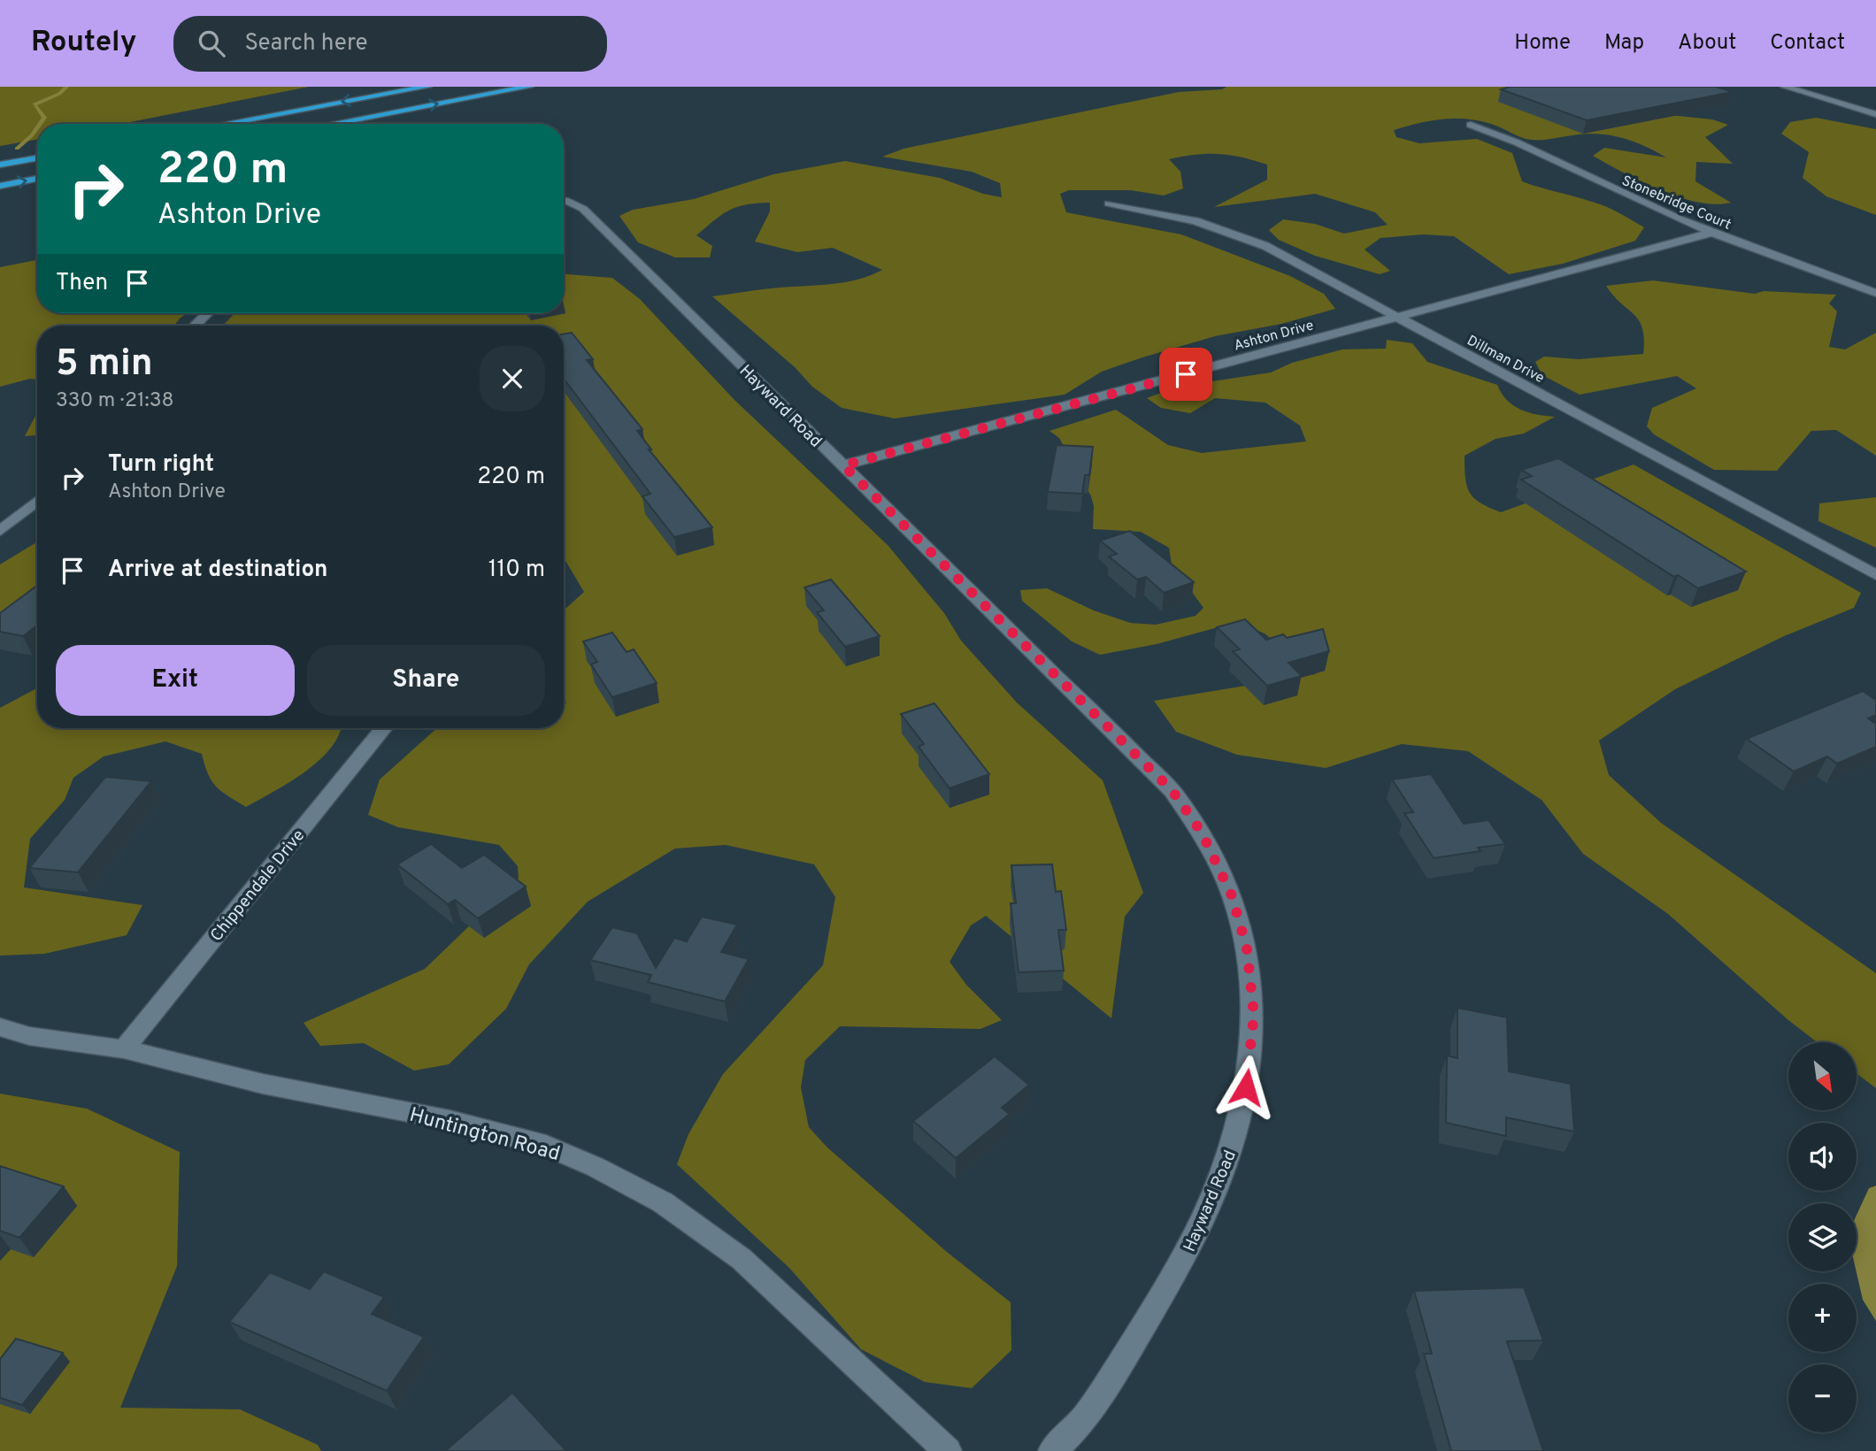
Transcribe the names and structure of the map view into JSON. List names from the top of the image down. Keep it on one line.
{"streets":{"street":["Stonebridge Court","Ashton Drive","Dillman Drive","Hayward Road","Chippendale Drive","Huntington Road"]},"crossings":[["Stonebridge Court","Ashton Drive"],["Ashton Drive","Dillman Drive"],["Ashton Drive","Hayward Road"],["Chippendale Drive","Huntington Road"]],"north":"bottom right","page":{"header":"Routely","search":"Search here","nav":["Home","Map","About","Contact"],"turn":["220 m","Ashton Drive"],"then":"Then","heading":["5 min","330 m · 21:38"],"list":[{"name":"Turn right","note":"Ashton Drive","value":"220 m"},{"name":"Arrive at destination","value":"110 m"}],"buttons":["Exit","Share"],"map_buttons":["+","−"]}}
